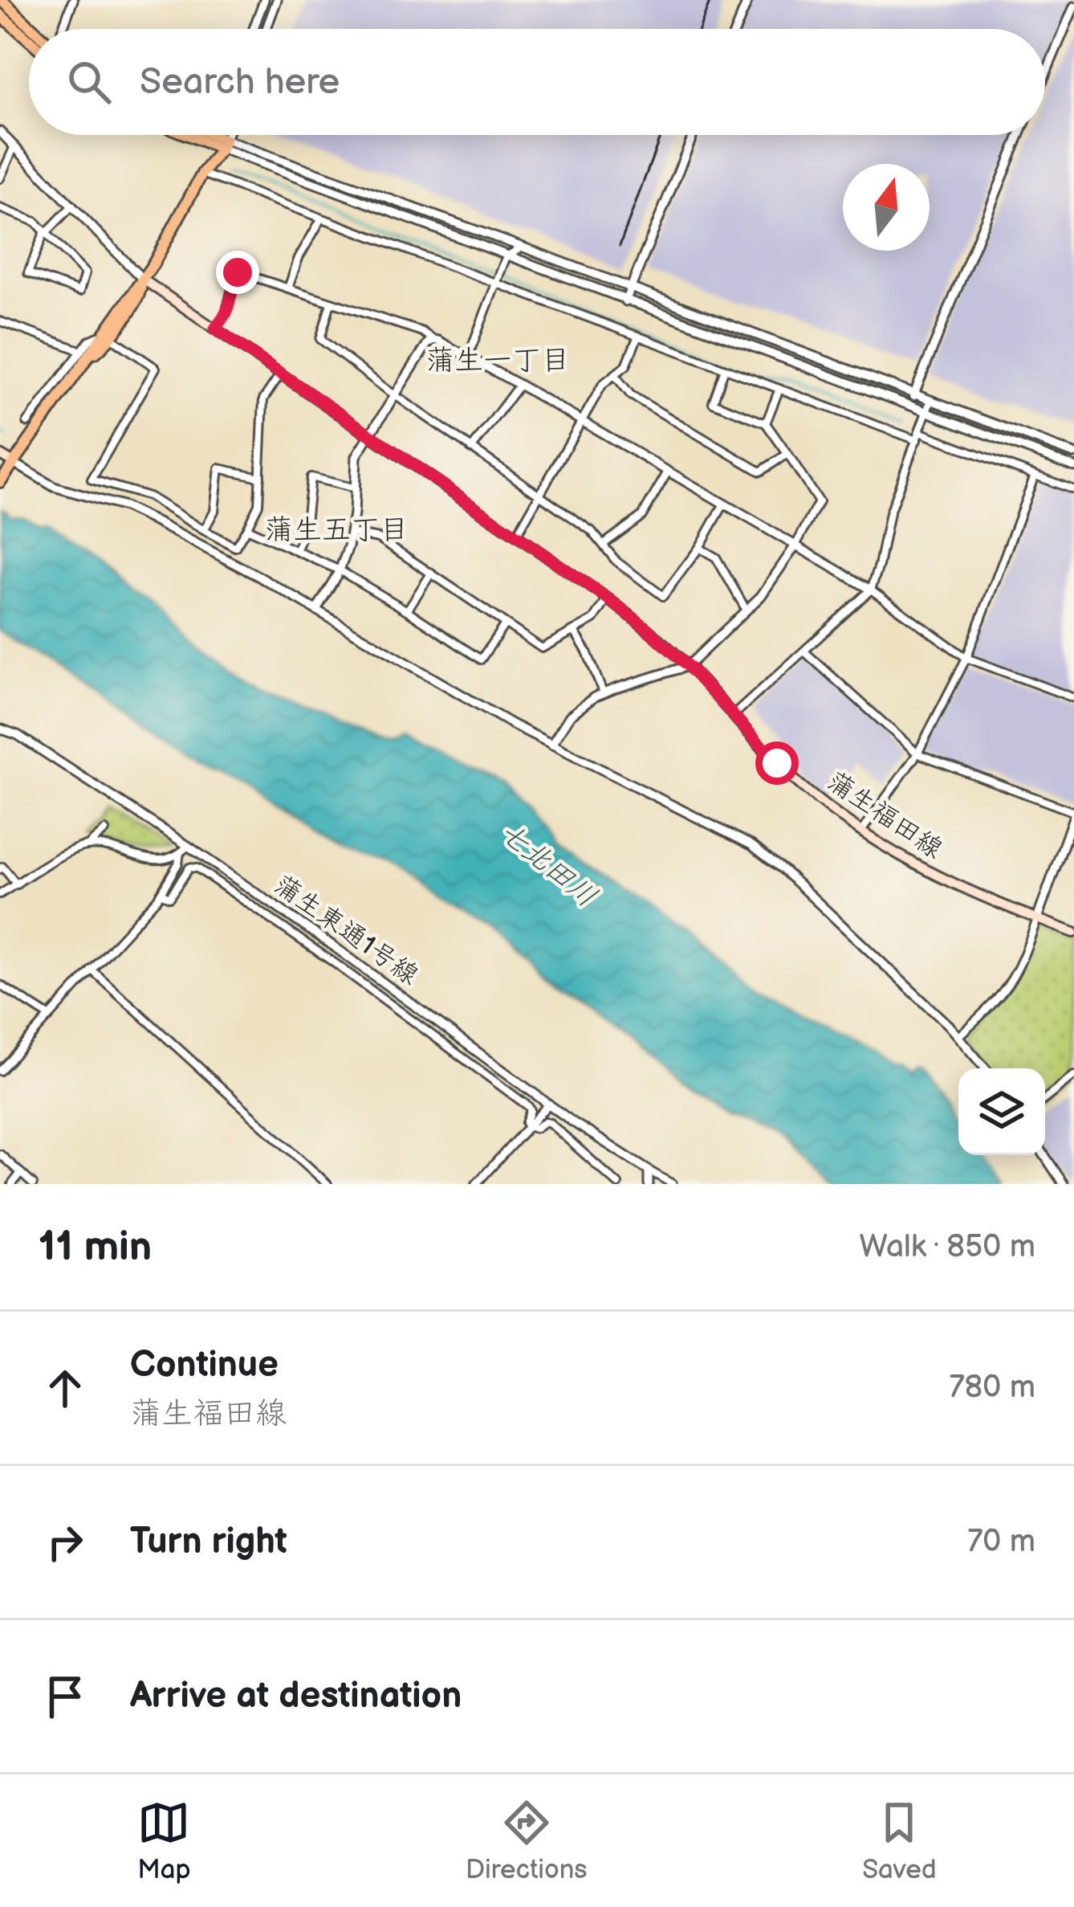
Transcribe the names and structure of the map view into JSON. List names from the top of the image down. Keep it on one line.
{"streets":{"main road":["蒲生福田線"],"street":["蒲生東通1号線"]},"districts":["蒲生一丁目","蒲生五丁目"],"water":["七北田川"],"north":"top","page":{"search":"Search here","heading":["11 min","Walk · 850 m"],"list":[["Continue","蒲生福田線","780 m"],["Turn right","70 m"],"Arrive at destination"],"nav":["Map","Directions","Saved"]}}
